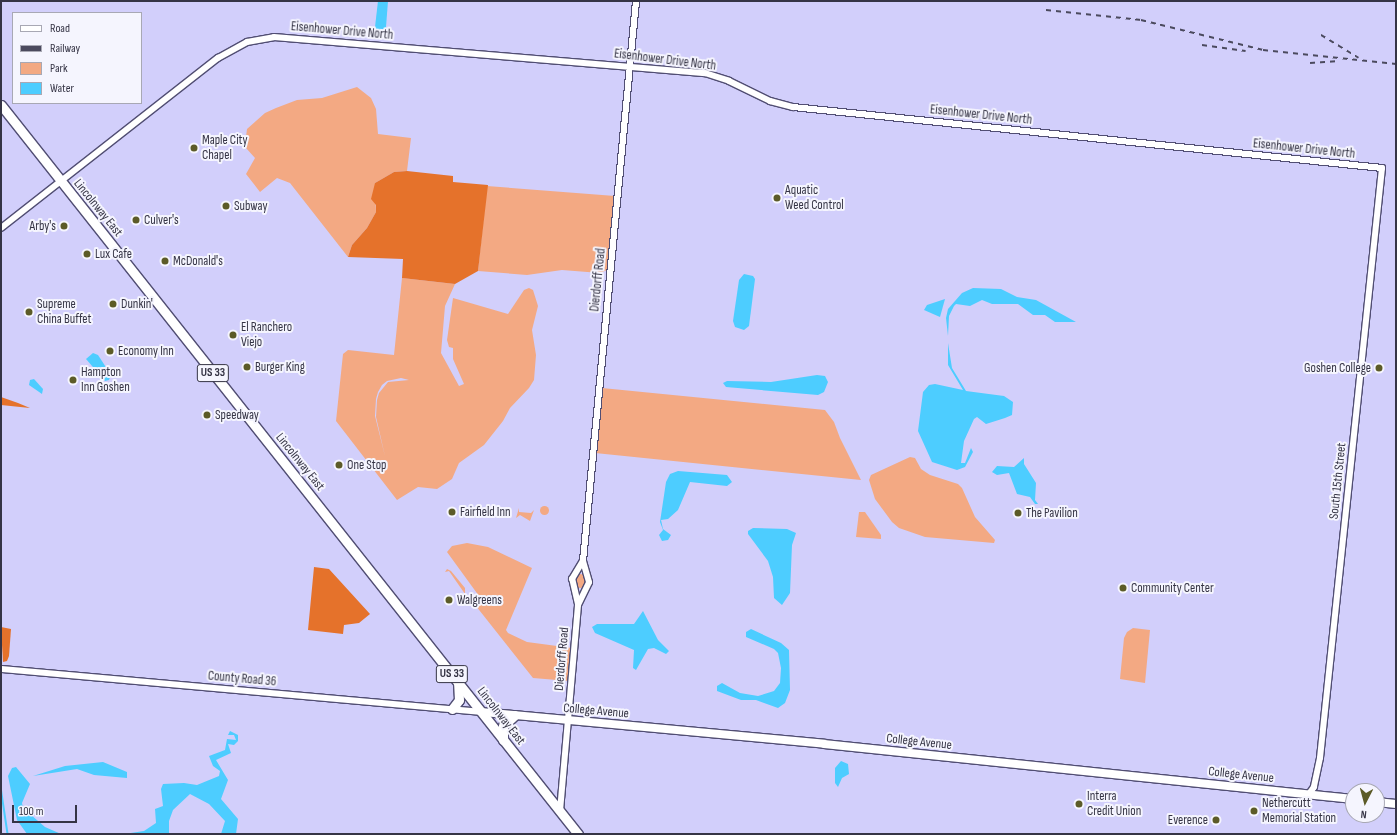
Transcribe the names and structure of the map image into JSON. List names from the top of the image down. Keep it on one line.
{"streets":{"highway":["Lincolnway East","US 33"],"main road":["College Avenue"],"street":["Eisenhower Drive North","Dierdorff Road","South 15th Street","County Road 36"]},"crossings":[["Eisenhower Drive North","Lincolnway East"],["Eisenhower Drive North","Dierdorff Road"],["Eisenhower Drive North","South 15th Street"],["Lincolnway East","Dierdorff Road"],["Lincolnway East","County Road 36"],["Lincolnway East","College Avenue"],["Dierdorff Road","College Avenue"],["South 15th Street","College Avenue"],["County Road 36","College Avenue"]],"places":["Maple City Chapel","Aquatic Weed Control","Subway","Culver's","Arby's","Lux Cafe","McDonald's","Dunkin'","Supreme China Buffet","El Ranchero Viejo","Economy Inn","Burger King","Goshen College","Hampton Inn Goshen","Speedway","One Stop","Fairfield Inn","The Pavilion","Community Center","Walgreens","Interra Credit Union","Nethercutt Memorial Station","Everence"],"legend":["Road","Railway","Park","Water"],"scale_bar":"100 m","north":"bottom"}
